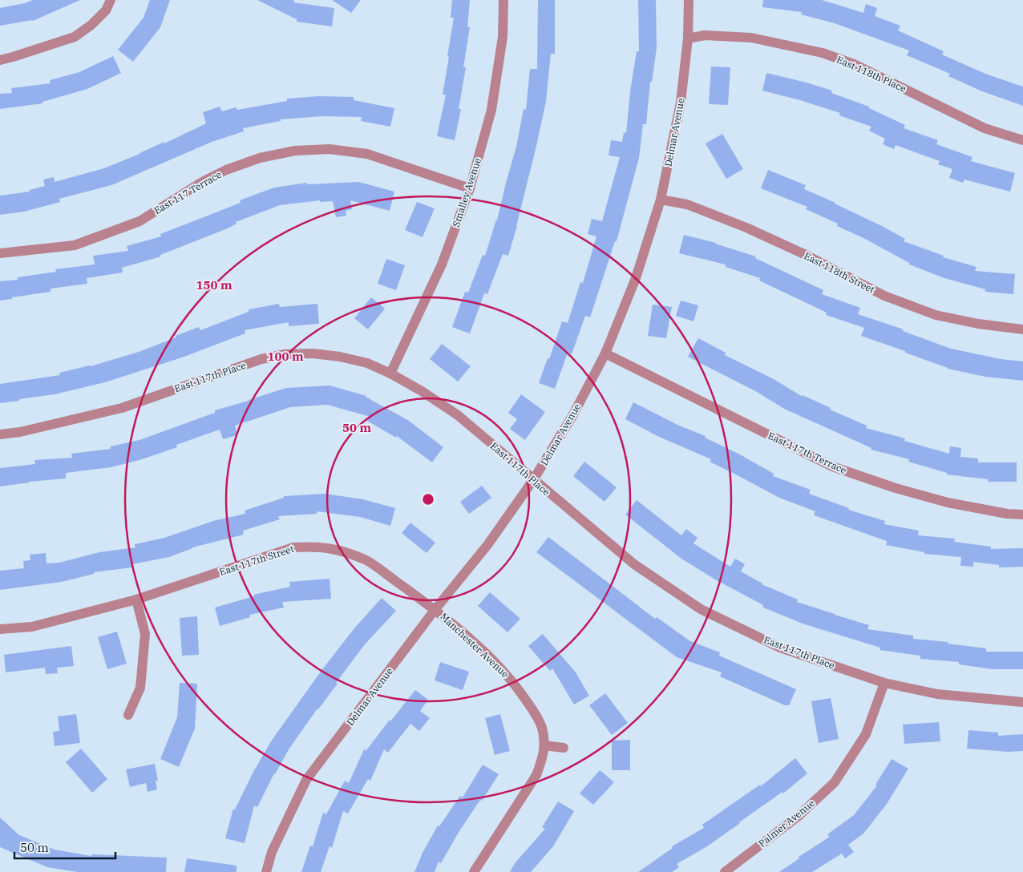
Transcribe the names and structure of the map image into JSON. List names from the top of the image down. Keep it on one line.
{"streets":{"street":["East 118th Place","Delmar Avenue","East 117 Terrace","Smalley Avenue","East 118th Street","East 117th Place","East 117th Terrace","East 117th Street","Manchester Avenue","Palmer Avenue"]},"crossings":[["East 118th Place","Delmar Avenue"],["Delmar Avenue","East 118th Street"],["Delmar Avenue","East 117th Place"],["Delmar Avenue","East 117th Terrace"],["Delmar Avenue","East 117th Street"],["Delmar Avenue","Manchester Avenue"],["East 117 Terrace","Smalley Avenue"],["Smalley Avenue","East 117th Place"],["East 117th Place","Palmer Avenue"],["East 117th Street","Manchester Avenue"]],"scale_bar":"50 m","rings":["150 m","100 m","50 m"]}
